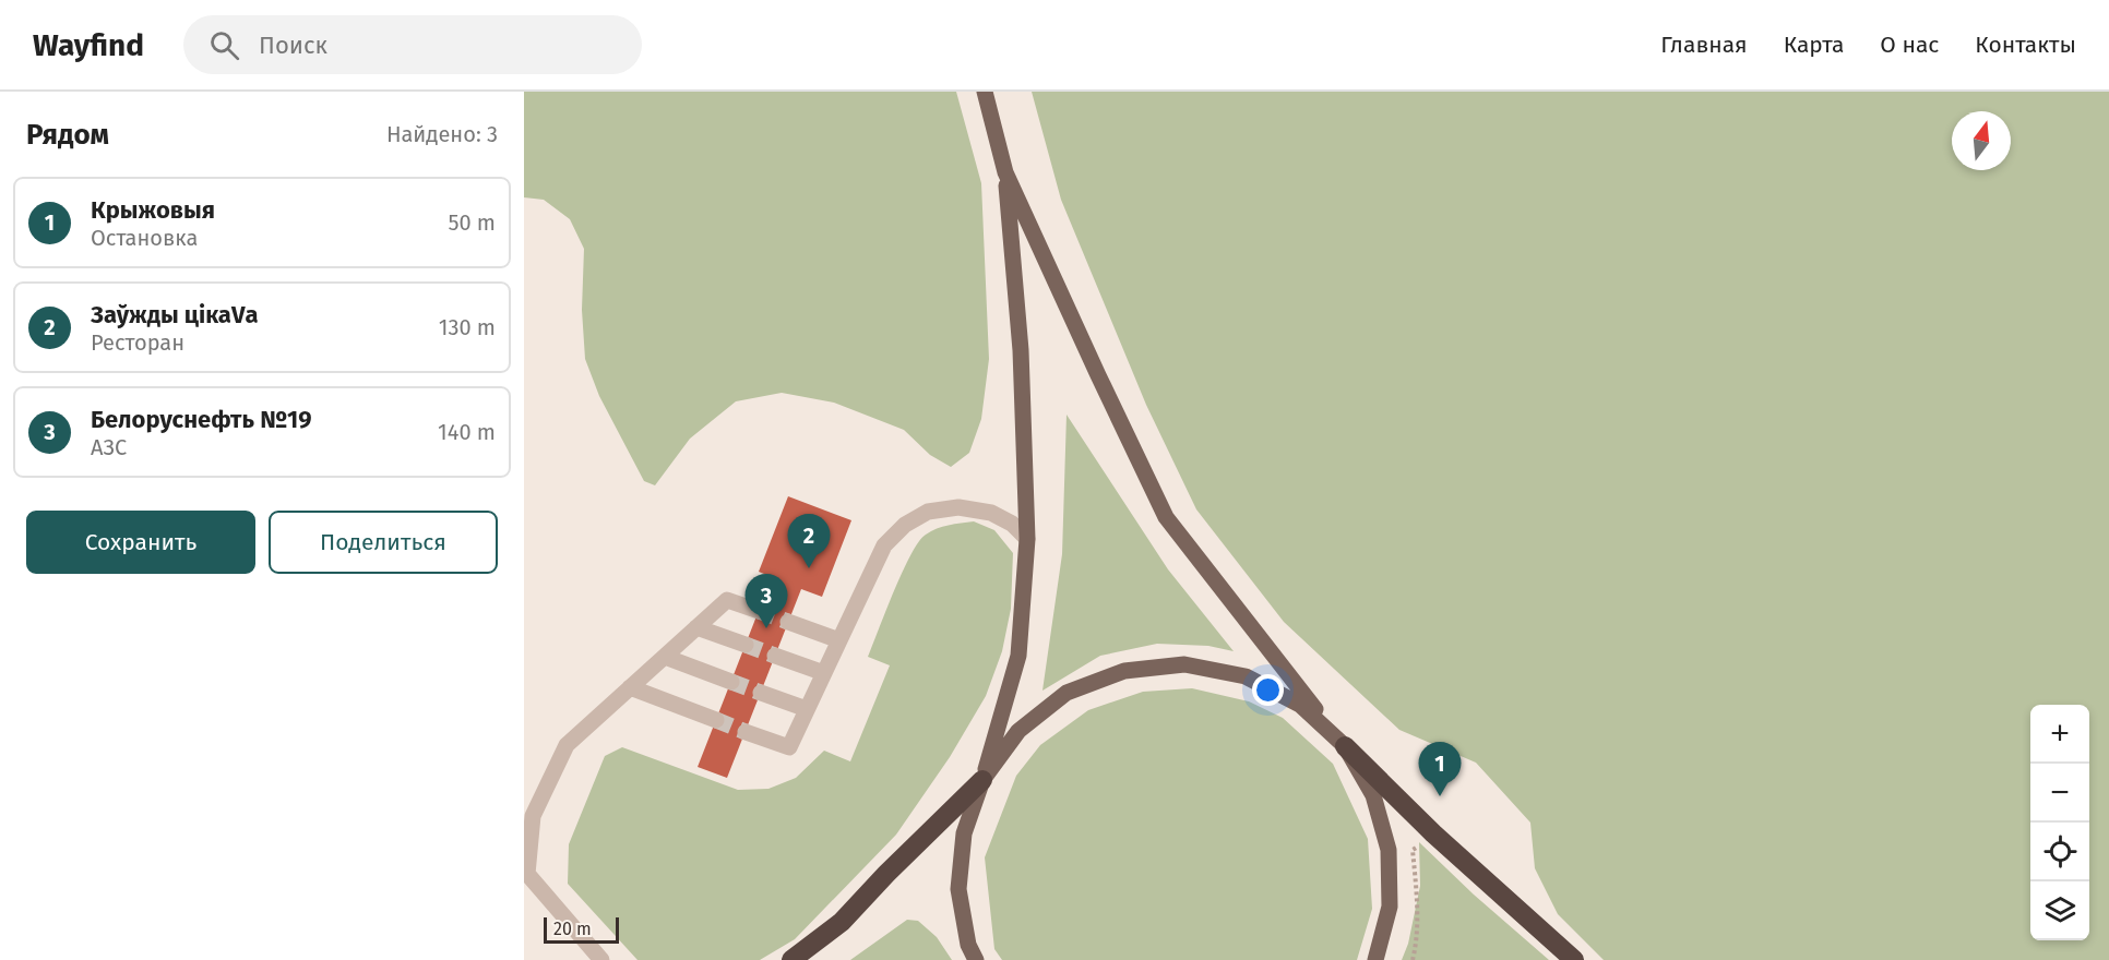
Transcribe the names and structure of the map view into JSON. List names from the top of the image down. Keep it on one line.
{"scale_bar":"20 m","north":"top","page":{"header":"Wayfind","search":"Поиск","nav":["Главная","Карта","О нас","Контакты"],"heading":["Рядом","Найдено: 3"],"list":[{"mark":"1","name":"Крыжовыя","note":"Остановка","value":"50 m"},{"mark":"2","name":"Заўжды цікаVа","note":"Ресторан","value":"130 m"},{"mark":"3","name":"Белоруснефть №19","note":"АЗС","value":"140 m"}],"buttons":["Сохранить","Поделиться"],"pins":["2","3","1"],"map_buttons":["+","−"],"scale":"20 m"}}
